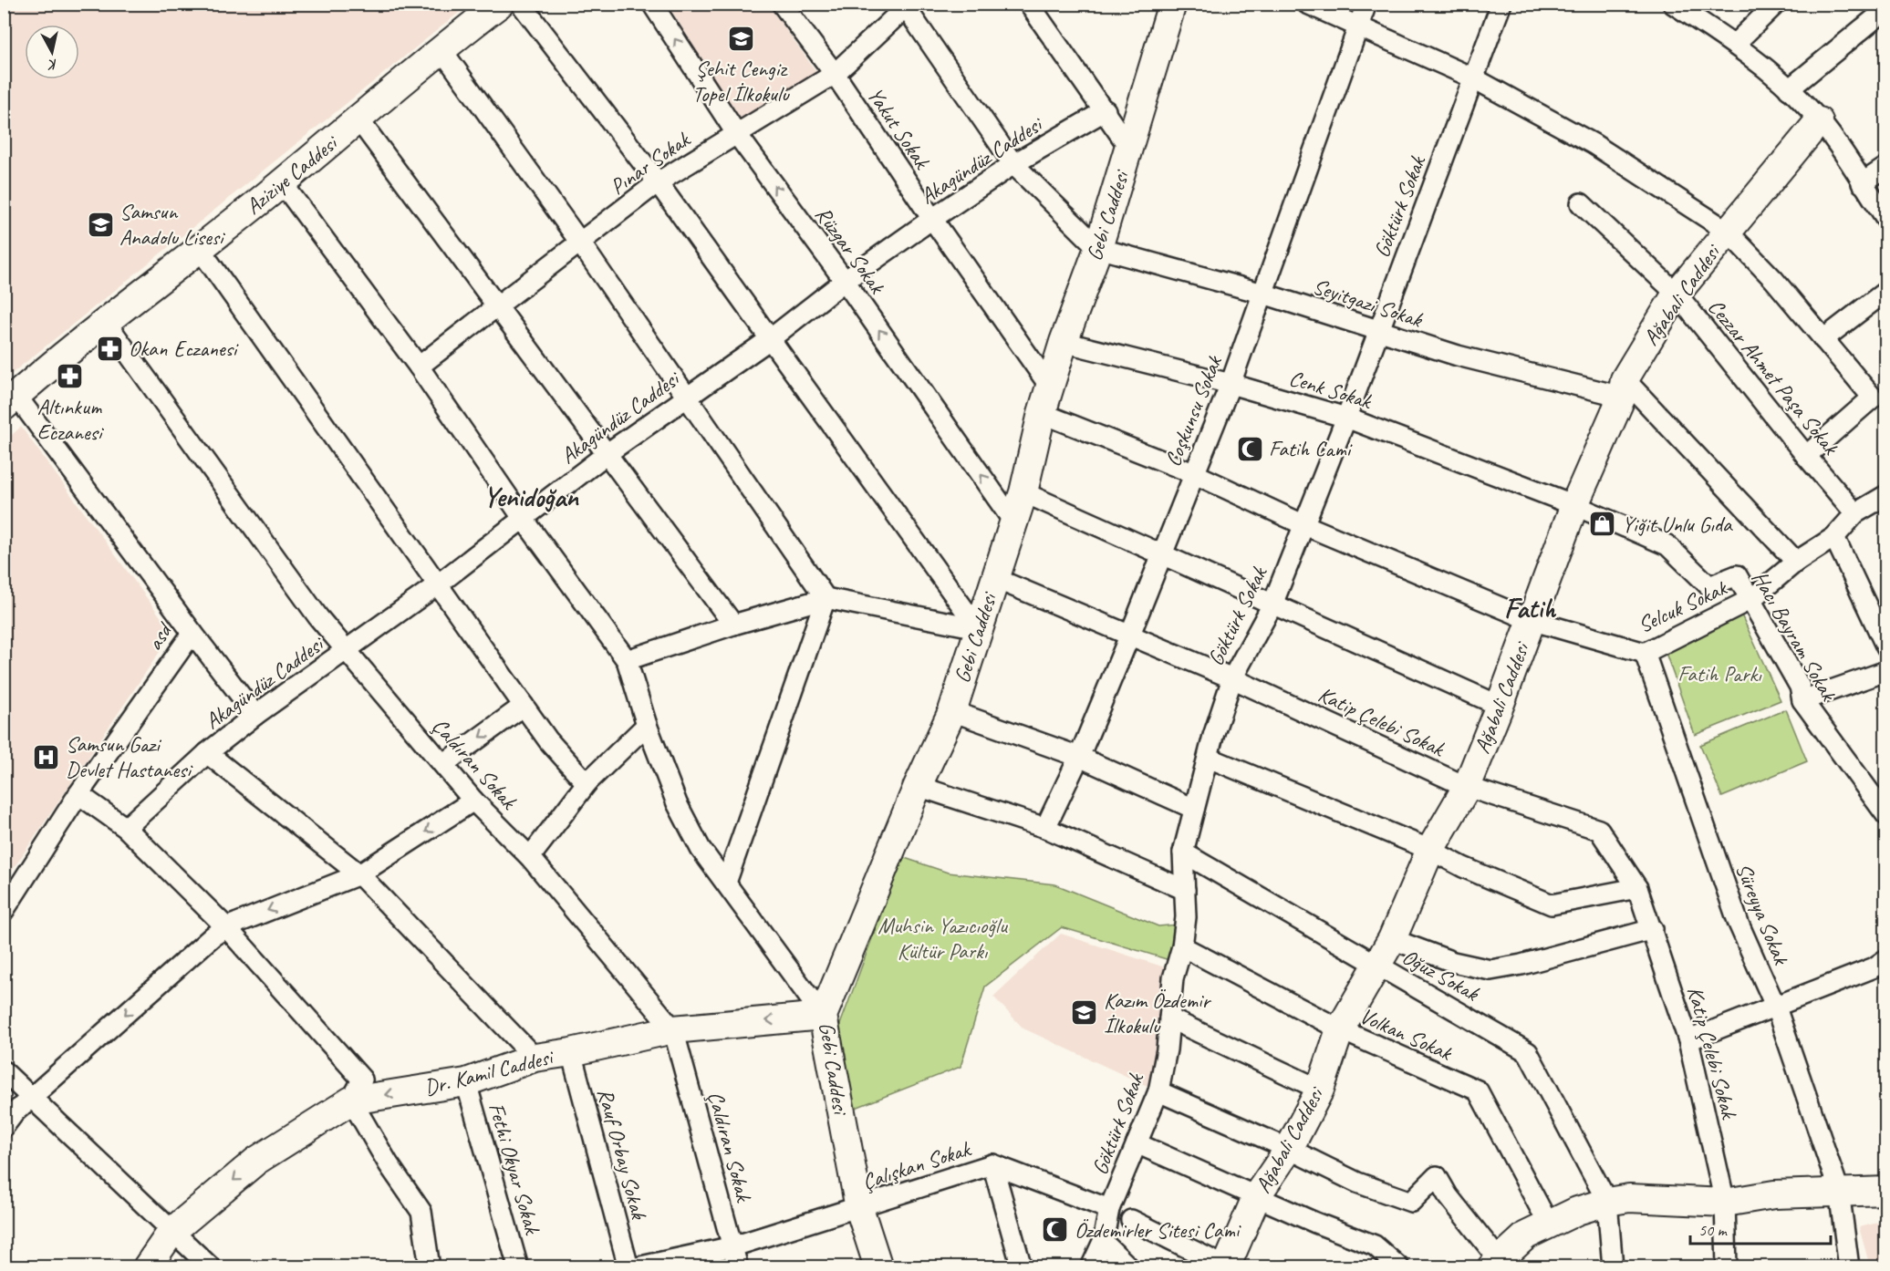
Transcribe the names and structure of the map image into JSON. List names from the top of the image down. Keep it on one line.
{"streets":{"main road":["Aziziye Caddesi","Gebi Caddesi","Ağabali Caddesi","Dr. Kamil Caddesi"],"street":["Yakut Sokak","Akagündüz Caddesi","Pınar Sokak","Göktürk Sokak","Rüzgar Sokak","Seyitgazi Sokak","Cezzar Ahmet Paşa Sokak","Cenk Sokak","Coşkunsu Sokak","Selcuk Sokak","Hacı Bayram Sokak","asd","Katip Çelebi Sokak","Çaldıran Sokak","Süreyya Sokak","Oğuz Sokak","Volkan Sokak","Rauf Orbay Sokak","Çalışkan Sokak","Fethi Okyar Sokak"]},"crossings":[["Yakut Sokak","Akagündüz Caddesi"],["Yakut Sokak","Pınar Sokak"],["Yakut Sokak","Gebi Caddesi"],["Akagündüz Caddesi","Rüzgar Sokak"],["Akagündüz Caddesi","Çaldıran Sokak"],["Pınar Sokak","Rüzgar Sokak"],["Aziziye Caddesi","asd"],["Aziziye Caddesi","Çaldıran Sokak"],["Göktürk Sokak","Seyitgazi Sokak"],["Göktürk Sokak","Cenk Sokak"],["Göktürk Sokak","Selcuk Sokak"],["Göktürk Sokak","Katip Çelebi Sokak"],["Göktürk Sokak","Oğuz Sokak"],["Göktürk Sokak","Volkan Sokak"],["Göktürk Sokak","Çalışkan Sokak"],["Gebi Caddesi","Rüzgar Sokak"],["Gebi Caddesi","Seyitgazi Sokak"],["Gebi Caddesi","Cenk Sokak"],["Gebi Caddesi","Selcuk Sokak"],["Gebi Caddesi","Katip Çelebi Sokak"],["Gebi Caddesi","Dr. Kamil Caddesi"],["Gebi Caddesi","Çalışkan Sokak"],["Ağabali Caddesi","Seyitgazi Sokak"],["Ağabali Caddesi","Cezzar Ahmet Paşa Sokak"],["Ağabali Caddesi","Cenk Sokak"],["Ağabali Caddesi","Selcuk Sokak"],["Ağabali Caddesi","Hacı Bayram Sokak"],["Ağabali Caddesi","Katip Çelebi Sokak"],["Ağabali Caddesi","Oğuz Sokak"],["Ağabali Caddesi","Volkan Sokak"],["Seyitgazi Sokak","Coşkunsu Sokak"],["Cezzar Ahmet Paşa Sokak","Selcuk Sokak"],["Cenk Sokak","Coşkunsu Sokak"],["Cenk Sokak","Hacı Bayram Sokak"],["Coşkunsu Sokak","Selcuk Sokak"],["Coşkunsu Sokak","Katip Çelebi Sokak"],["Selcuk Sokak","Hacı Bayram Sokak"],["Selcuk Sokak","Süreyya Sokak"],["Çaldıran Sokak","Dr. Kamil Caddesi"],["Çaldıran Sokak","Çalışkan Sokak"],["Dr. Kamil Caddesi","Rauf Orbay Sokak"],["Dr. Kamil Caddesi","Fethi Okyar Sokak"]],"one_way":["Dr. Kamil Caddesi"],"districts":["Yenidoğan","Fatih"],"parks":["Fatih Parkı","Muhsin Yazıcıoğlu Kültür Parkı"],"places":{"school or university":["Şehit Cengiz Topel İlkokulu","Samsun Anadolu Lisesi","Kazım Özdemir İlkokulu"],"pharmacy":["Okan Eczanesi","Altınkum Eczanesi"],"mosque":["Fatih Cami","Özdemirler Sitesi Cami"],"shop":["Yiğit Unlu Gıda"],"hospital":["Samsun Gazi Devlet Hastanesi"]},"scale_bar":"50 m","north":"bottom"}
